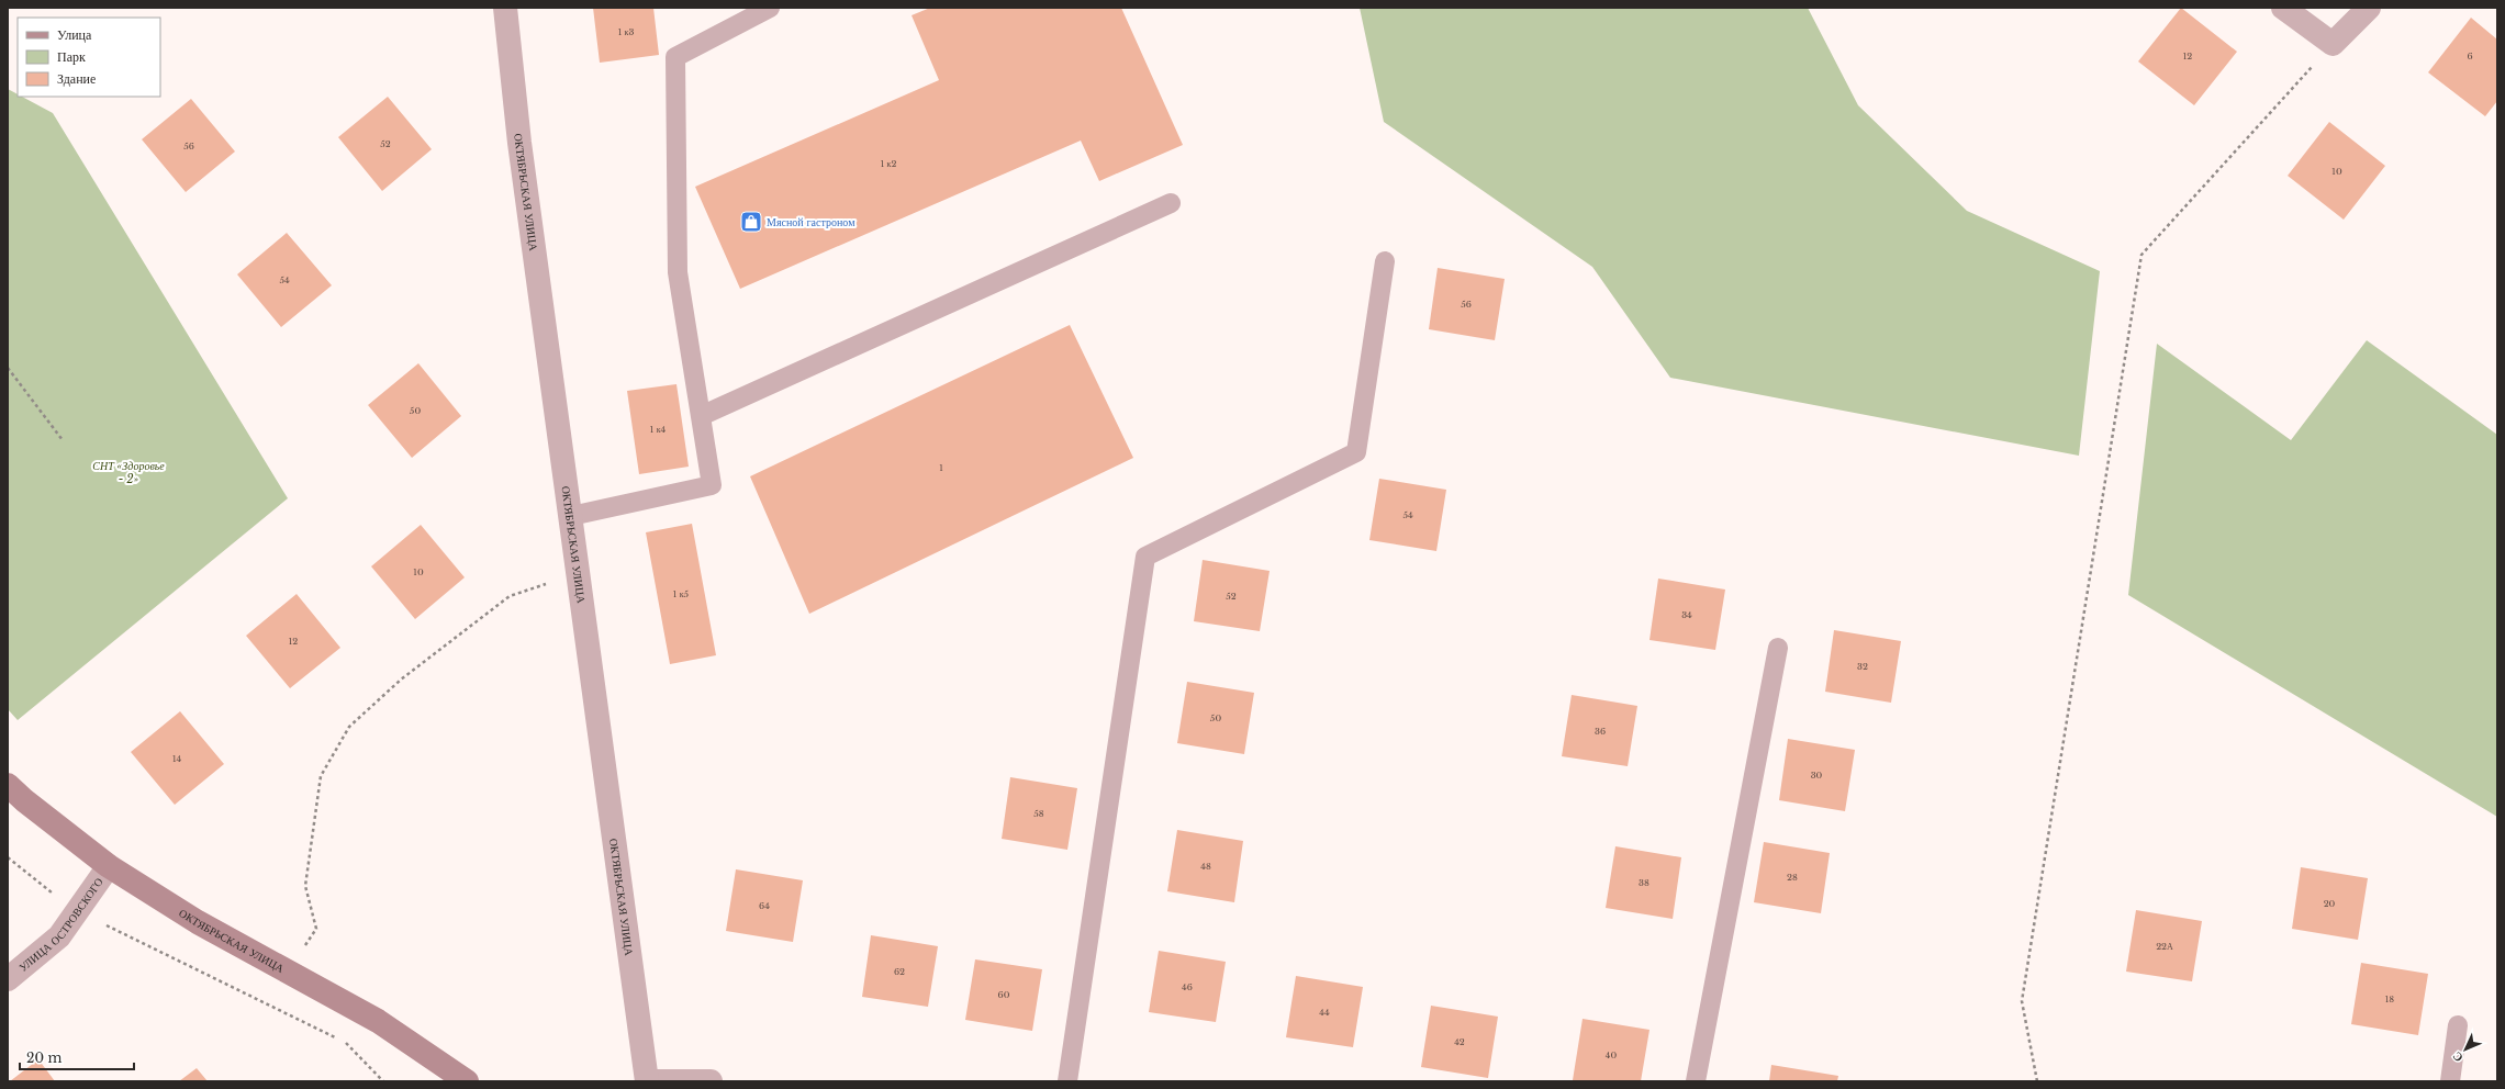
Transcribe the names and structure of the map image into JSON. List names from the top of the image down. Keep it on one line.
{"streets":{"main road":["ОКТЯБРЬСКАЯ УЛИЦА"],"street":["УЛИЦА ОСТРОВСКОГО"]},"crossings":[["ОКТЯБРЬСКАЯ УЛИЦА","УЛИЦА ОСТРОВСКОГО"]],"parks":["СНТ «Здоровье - 2»"],"places":{"shop":["Мясной гастроном"]},"house_numbers":["1 к3","12","6","52","56","1 к2","10","54","56","50","1 к4","1","54","10","1 к5","52","34","12","32","50","36","14","30","58","48","28","38","20","64","22А","62","46","60","18","44","42","40"],"legend":["Улица","Парк","Здание"],"scale_bar":"20 m","north":"bottom left"}
